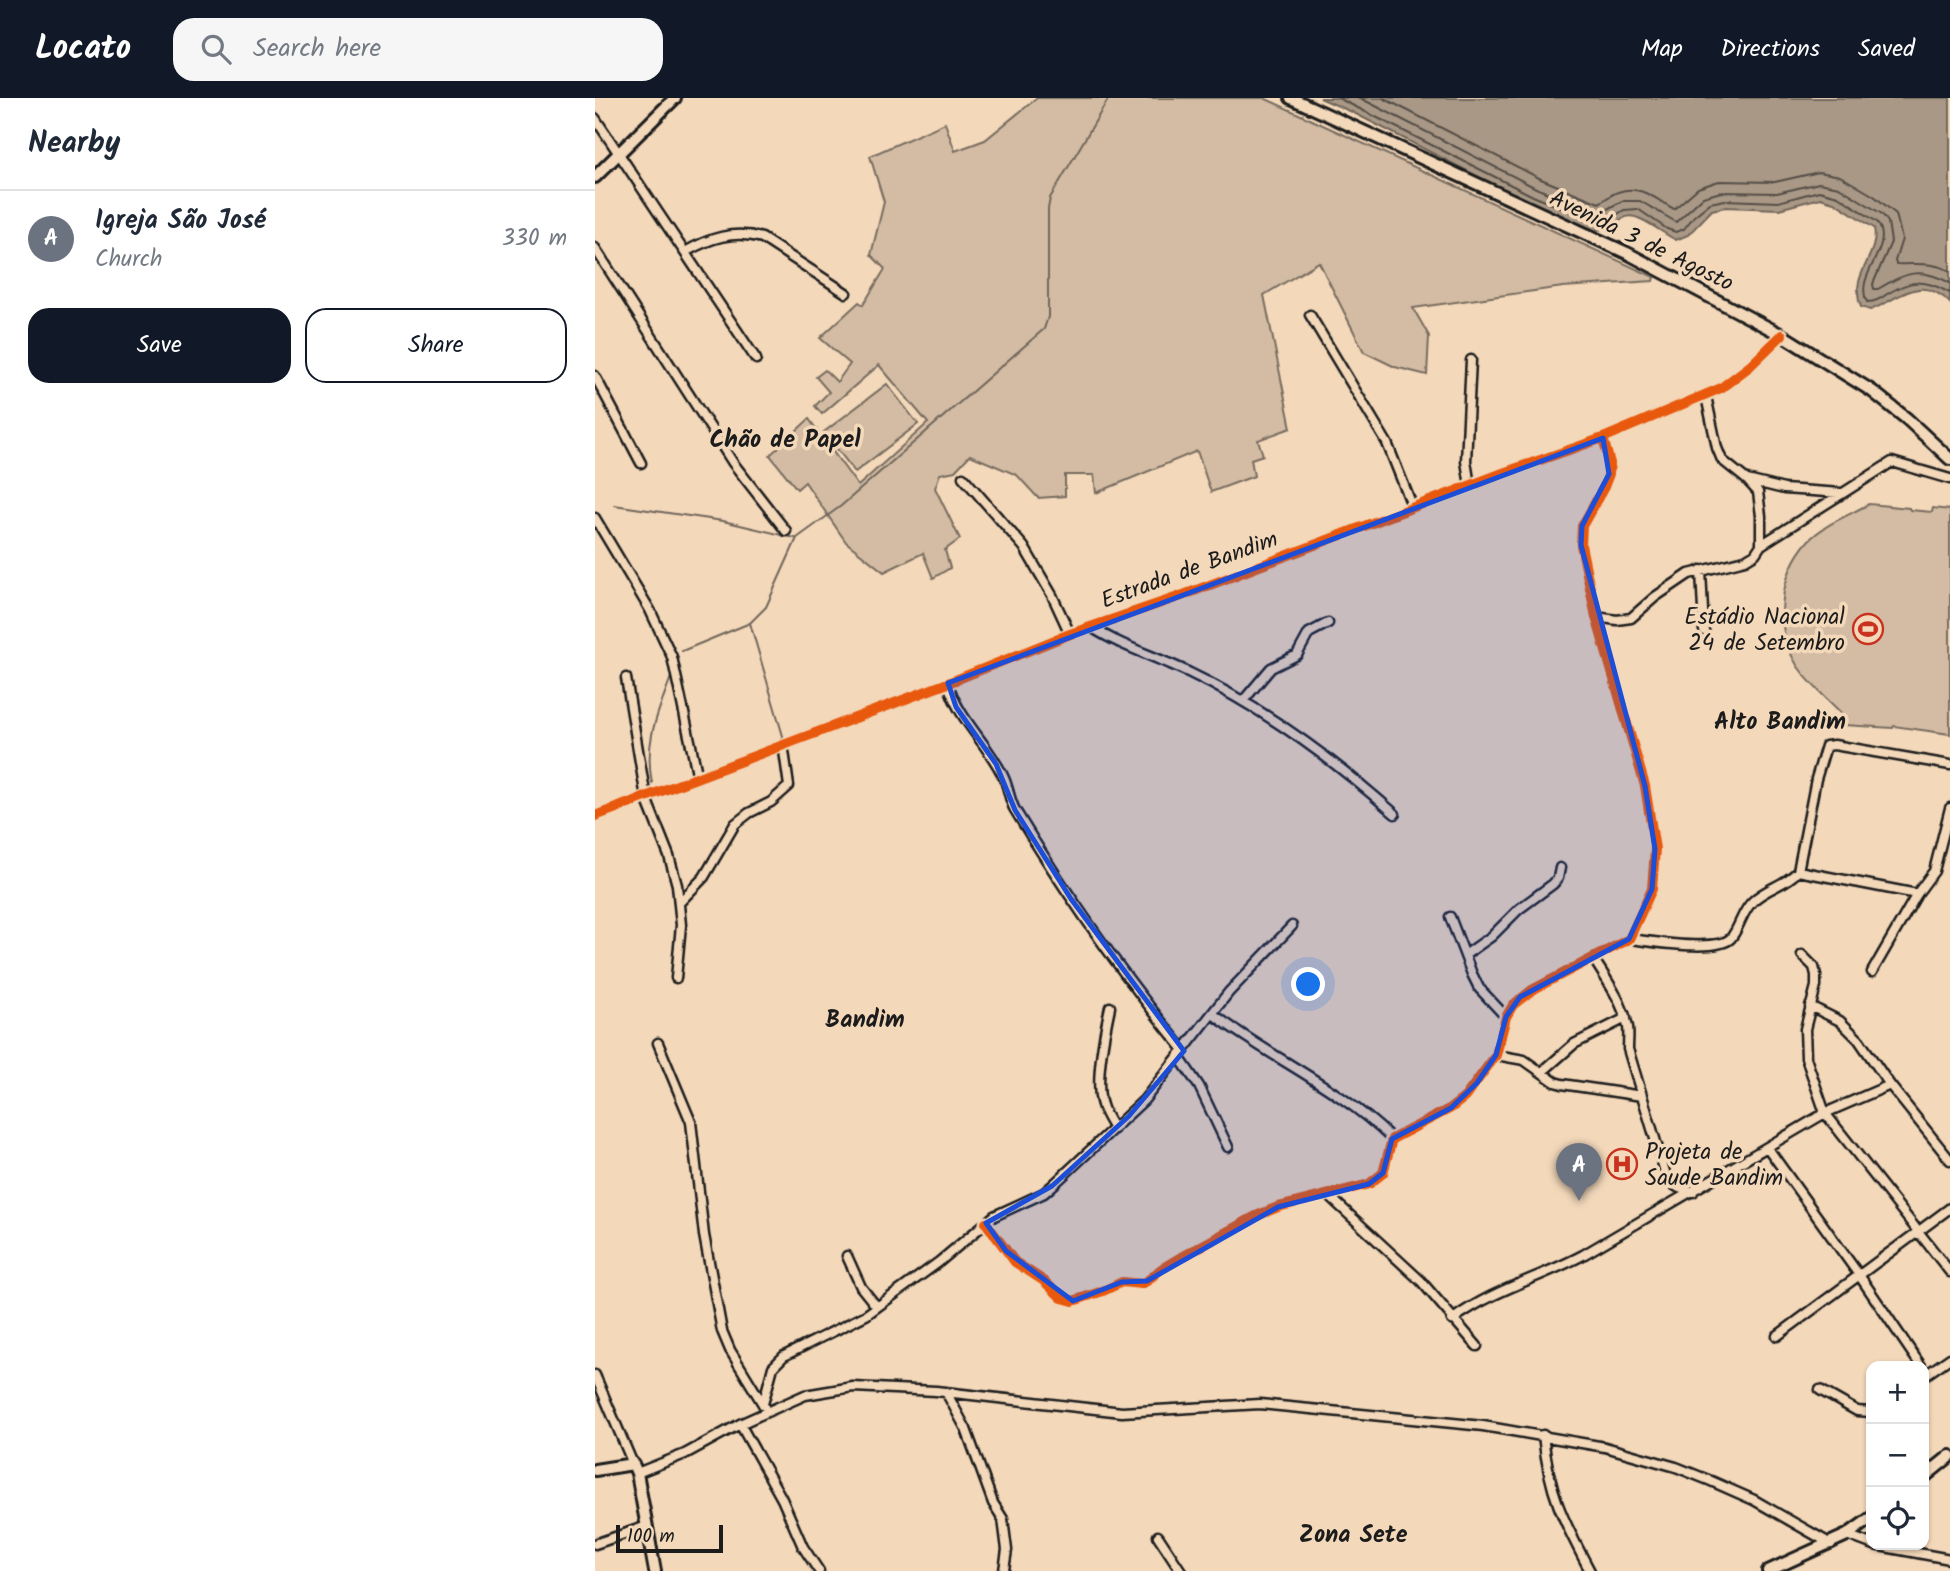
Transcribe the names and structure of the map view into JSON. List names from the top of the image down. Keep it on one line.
{"streets":{"street":["Avenida 3 de Agosto","Estrada de Bandim"]},"crossings":[["Avenida 3 de Agosto","Estrada de Bandim"]],"districts":["Chão de Papel","Alto Bandim","Bandim","Zona Sete"],"places":{"sports":["Estádio Nacional 24 de Setembro"],"hospital":["Projeta de Saude Bandim"]},"scale_bar":"100 m","page":{"header":"Locato","search":"Search here","nav":["Map","Directions","Saved"],"heading":"Nearby","list":[{"mark":"A","name":"Igreja São José","note":"Church","value":"330 m"}],"buttons":["Save","Share"],"pins":"A","map_buttons":["+","−"],"scale":"100 m"}}
